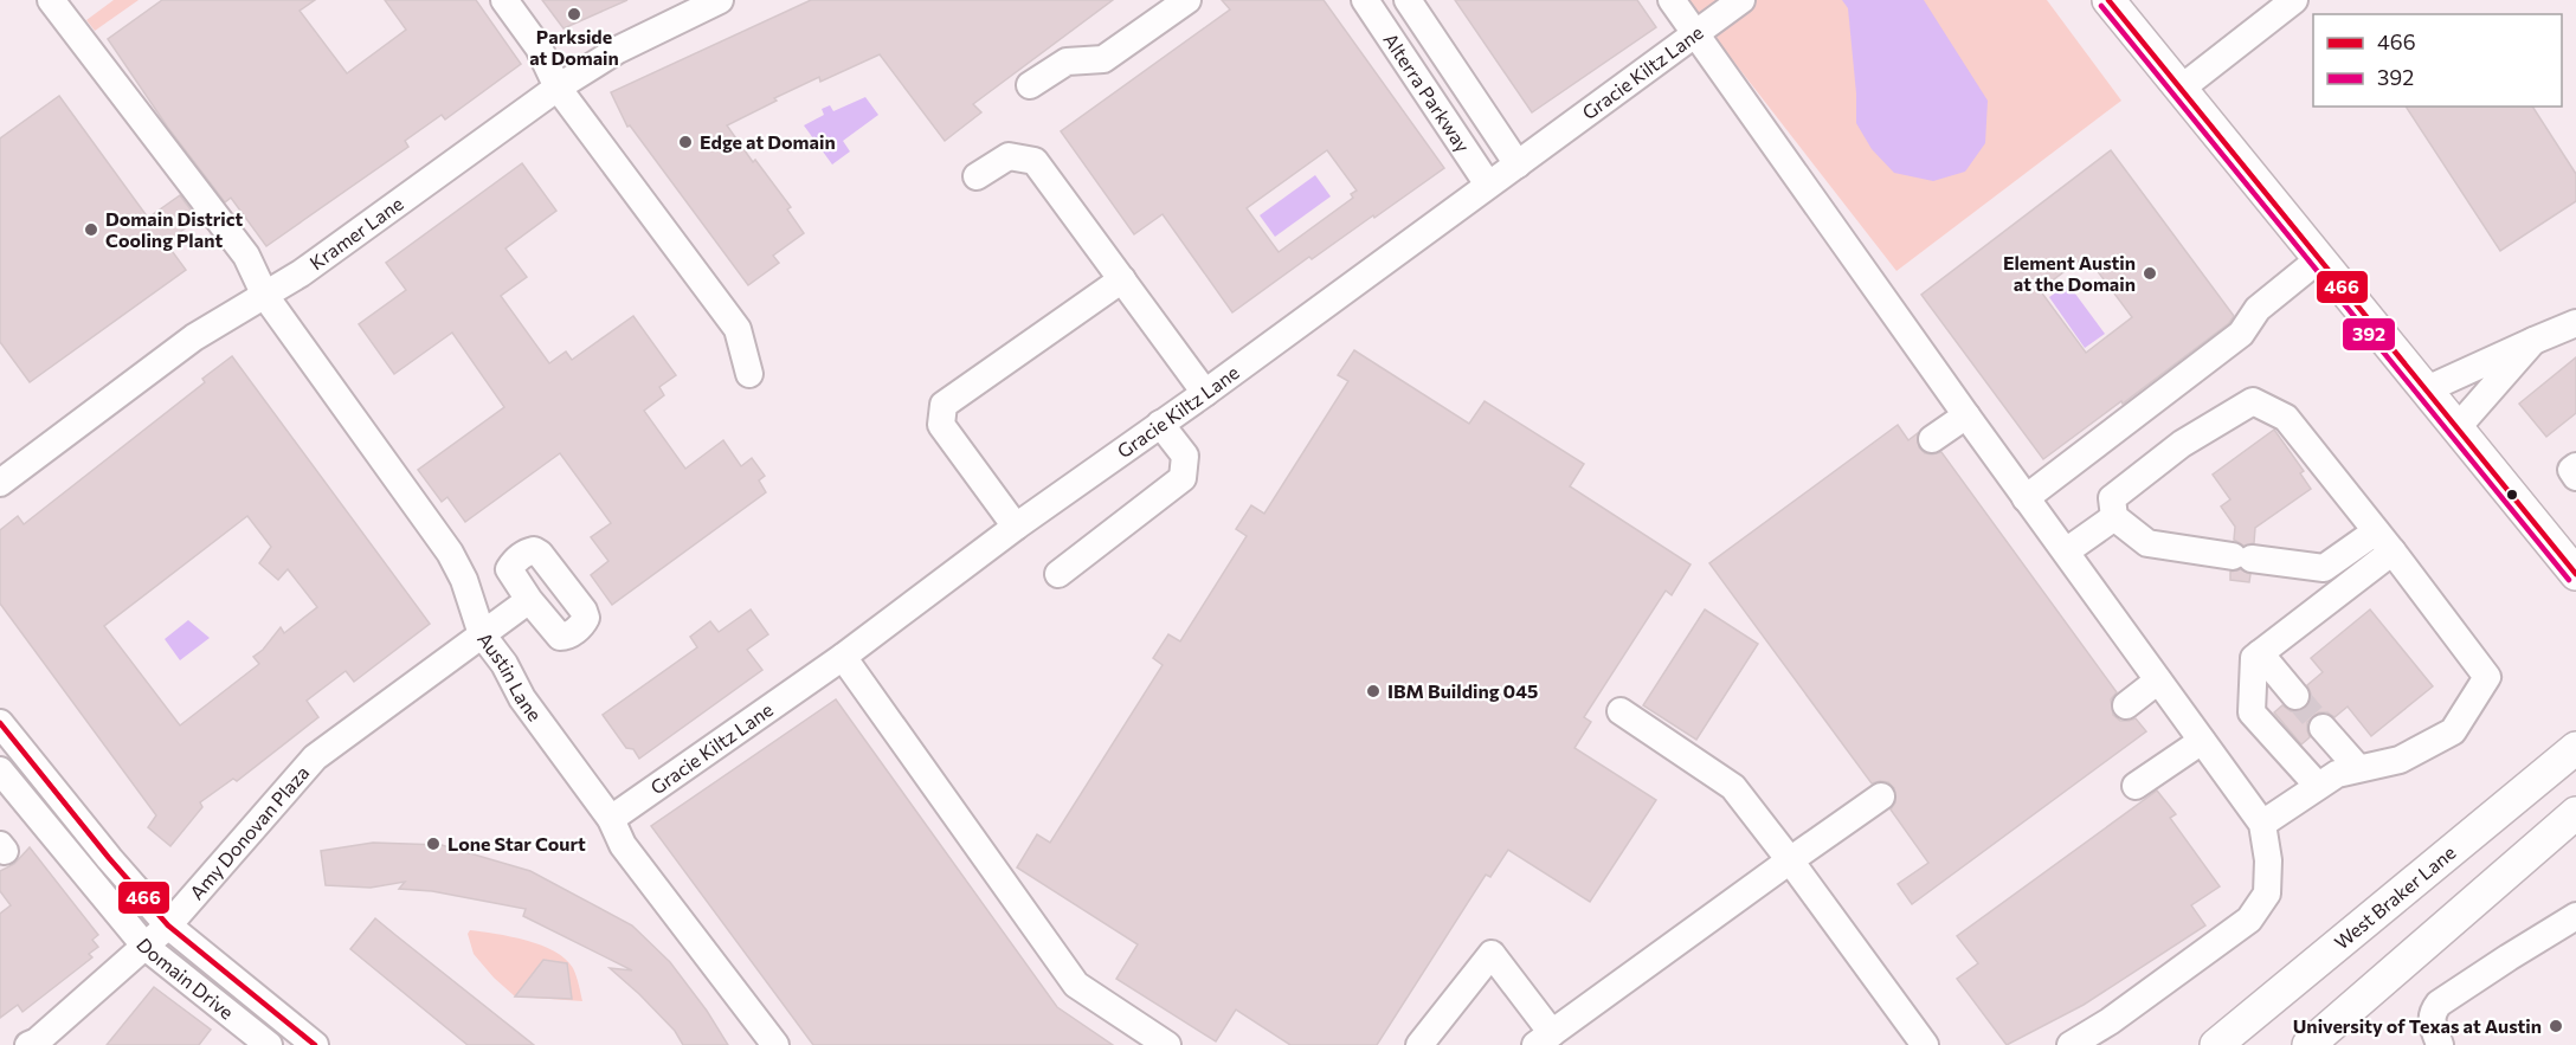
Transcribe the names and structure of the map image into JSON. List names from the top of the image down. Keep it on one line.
{"streets":{"main road":["West Braker Lane"],"street":["Gracie Kiltz Lane","Alterra Parkway","Kramer Lane","Austin Lane","Amy Donovan Plaza","Domain Drive"]},"crossings":[["Gracie Kiltz Lane","Alterra Parkway"],["Gracie Kiltz Lane","Austin Lane"],["Kramer Lane","Austin Lane"],["Austin Lane","Amy Donovan Plaza"],["Amy Donovan Plaza","Domain Drive"]],"places":["Parkside at Domain","Edge at Domain","Domain District Cooling Plant","Element Austin at the Domain","IBM Building 045","Lone Star Court","University of Texas at Austin"],"lines":["transit line 466","transit line 392"],"legend":["466","392"]}
